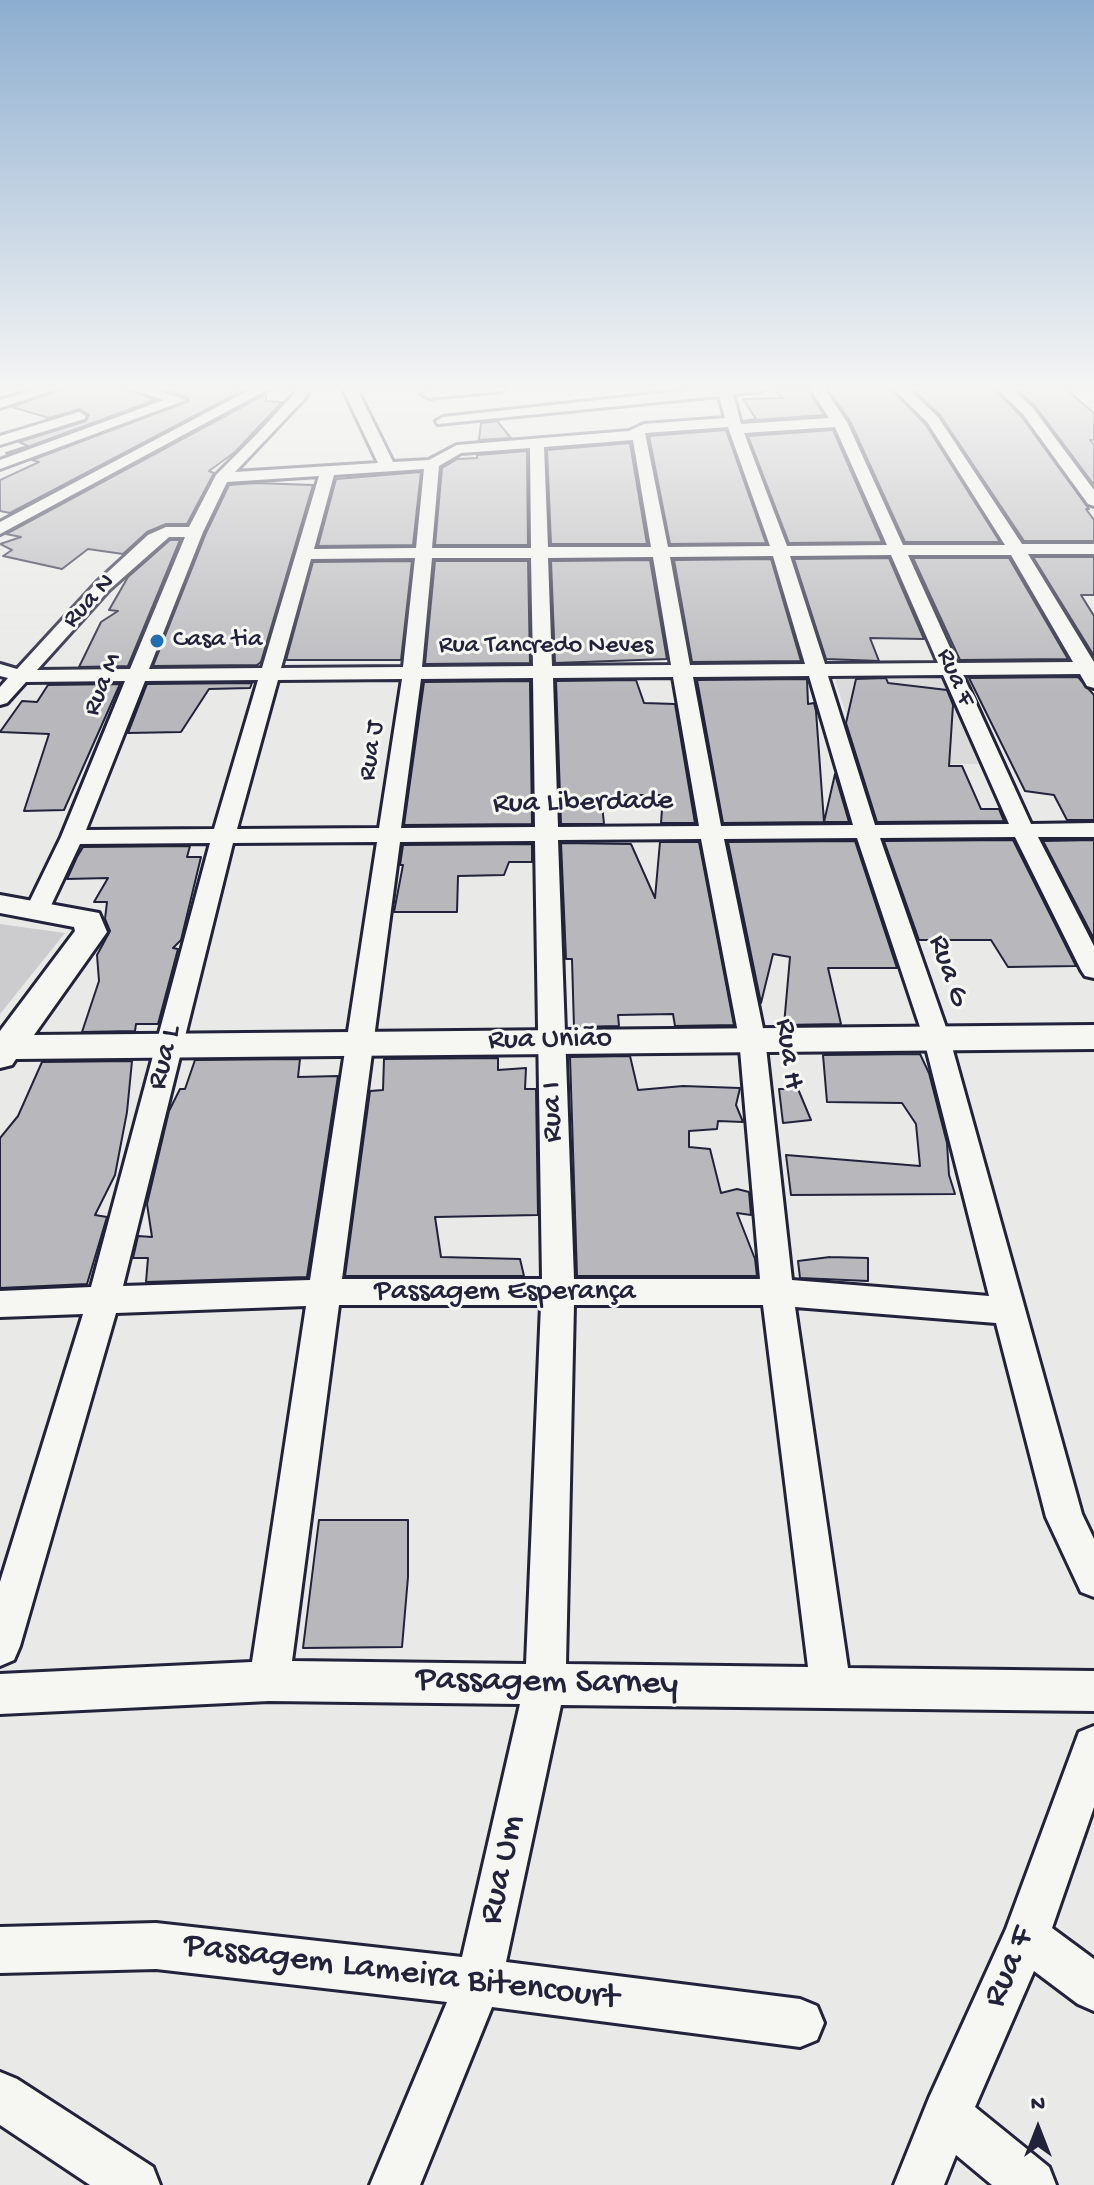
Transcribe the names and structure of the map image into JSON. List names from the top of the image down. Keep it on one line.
{"streets":{"main road":["Rua União"],"street":["Rua N","Rua Tancredo Neves","Rua F","Rua M","Rua J","Rua Liberdade","Rua G","Rua H","Rua L","Rua I","Passagem Esperança","Passagem Sarney","Rua Um","Passagem Lameira Bitencourt"]},"crossings":[["Rua N","Rua Tancredo Neves"],["Rua N","Rua M"],["Rua Tancredo Neves","Rua F"],["Rua Tancredo Neves","Rua M"],["Rua Tancredo Neves","Rua J"],["Rua Tancredo Neves","Rua G"],["Rua Tancredo Neves","Rua H"],["Rua Tancredo Neves","Rua L"],["Rua Tancredo Neves","Rua I"],["Rua F","Rua Liberdade"],["Rua M","Rua Liberdade"],["Rua J","Rua Liberdade"],["Rua J","Rua União"],["Rua Liberdade","Rua G"],["Rua Liberdade","Rua H"],["Rua Liberdade","Rua L"],["Rua Liberdade","Rua I"],["Rua G","Rua União"],["Rua G","Passagem Esperança"],["Rua União","Rua H"],["Rua União","Rua L"],["Rua União","Rua I"],["Rua H","Passagem Esperança"],["Rua H","Passagem Sarney"],["Rua L","Passagem Esperança"],["Rua I","Passagem Esperança"],["Rua I","Passagem Sarney"],["Rua I","Rua Um"],["Passagem Sarney","Rua Um"],["Rua Um","Passagem Lameira Bitencourt"]],"places":["Casa tia"],"north":"top"}
